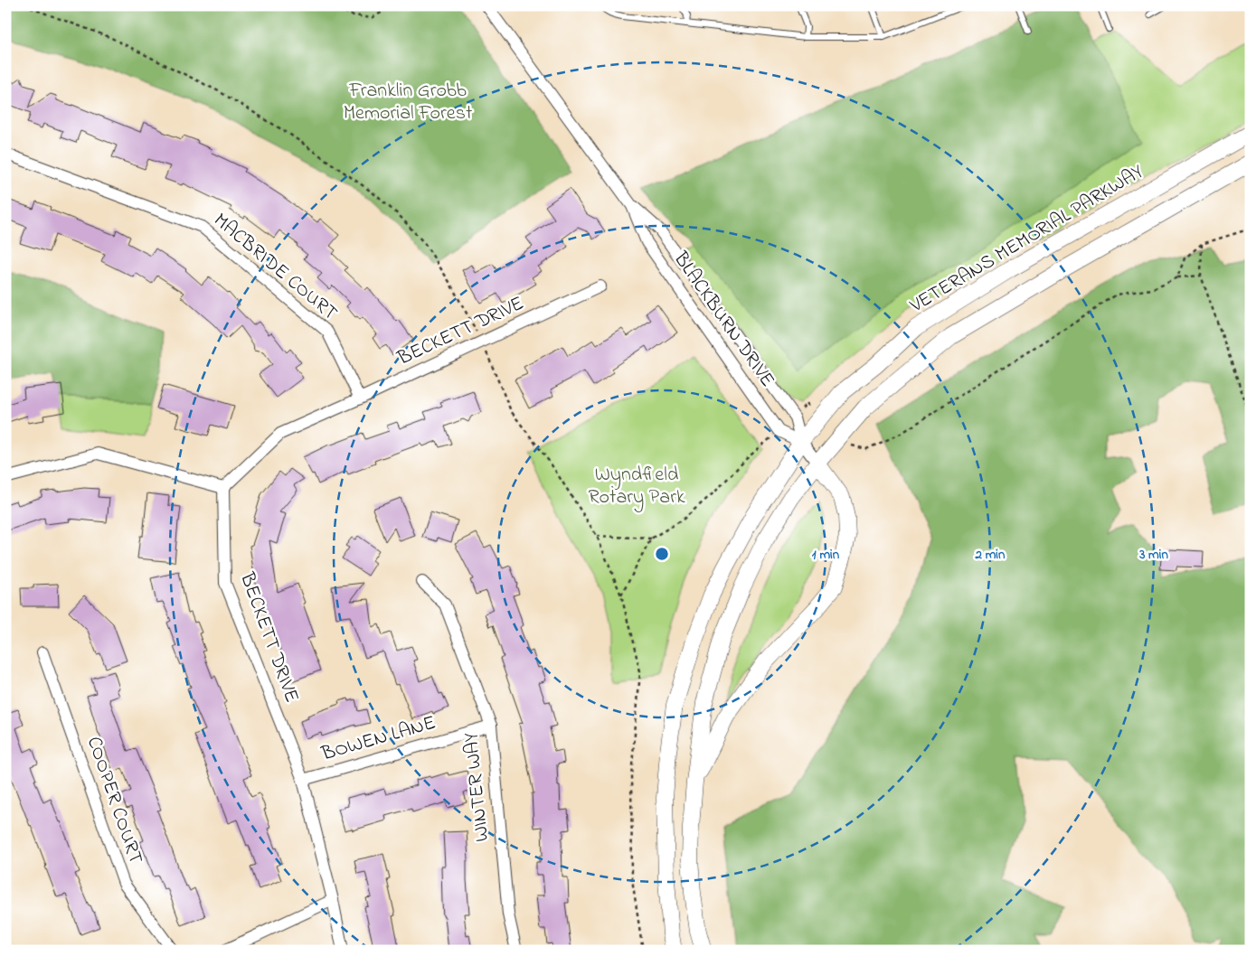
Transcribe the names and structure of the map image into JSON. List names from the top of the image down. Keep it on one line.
{"streets":{"main road":["VETERANS MEMORIAL PARKWAY"],"street":["MACBRIDE COURT","BLACKBURN DRIVE","BECKETT DRIVE","BOWEN LANE","WINTER WAY","COOPER COURT"]},"crossings":[["VETERANS MEMORIAL PARKWAY","BLACKBURN DRIVE"],["MACBRIDE COURT","BECKETT DRIVE"],["BECKETT DRIVE","BOWEN LANE"],["BOWEN LANE","WINTER WAY"]],"parks":["Franklin Grobb Memorial Forest","Wyndfield Rotary Park"],"rings":["1 min","2 min","3 min"]}
